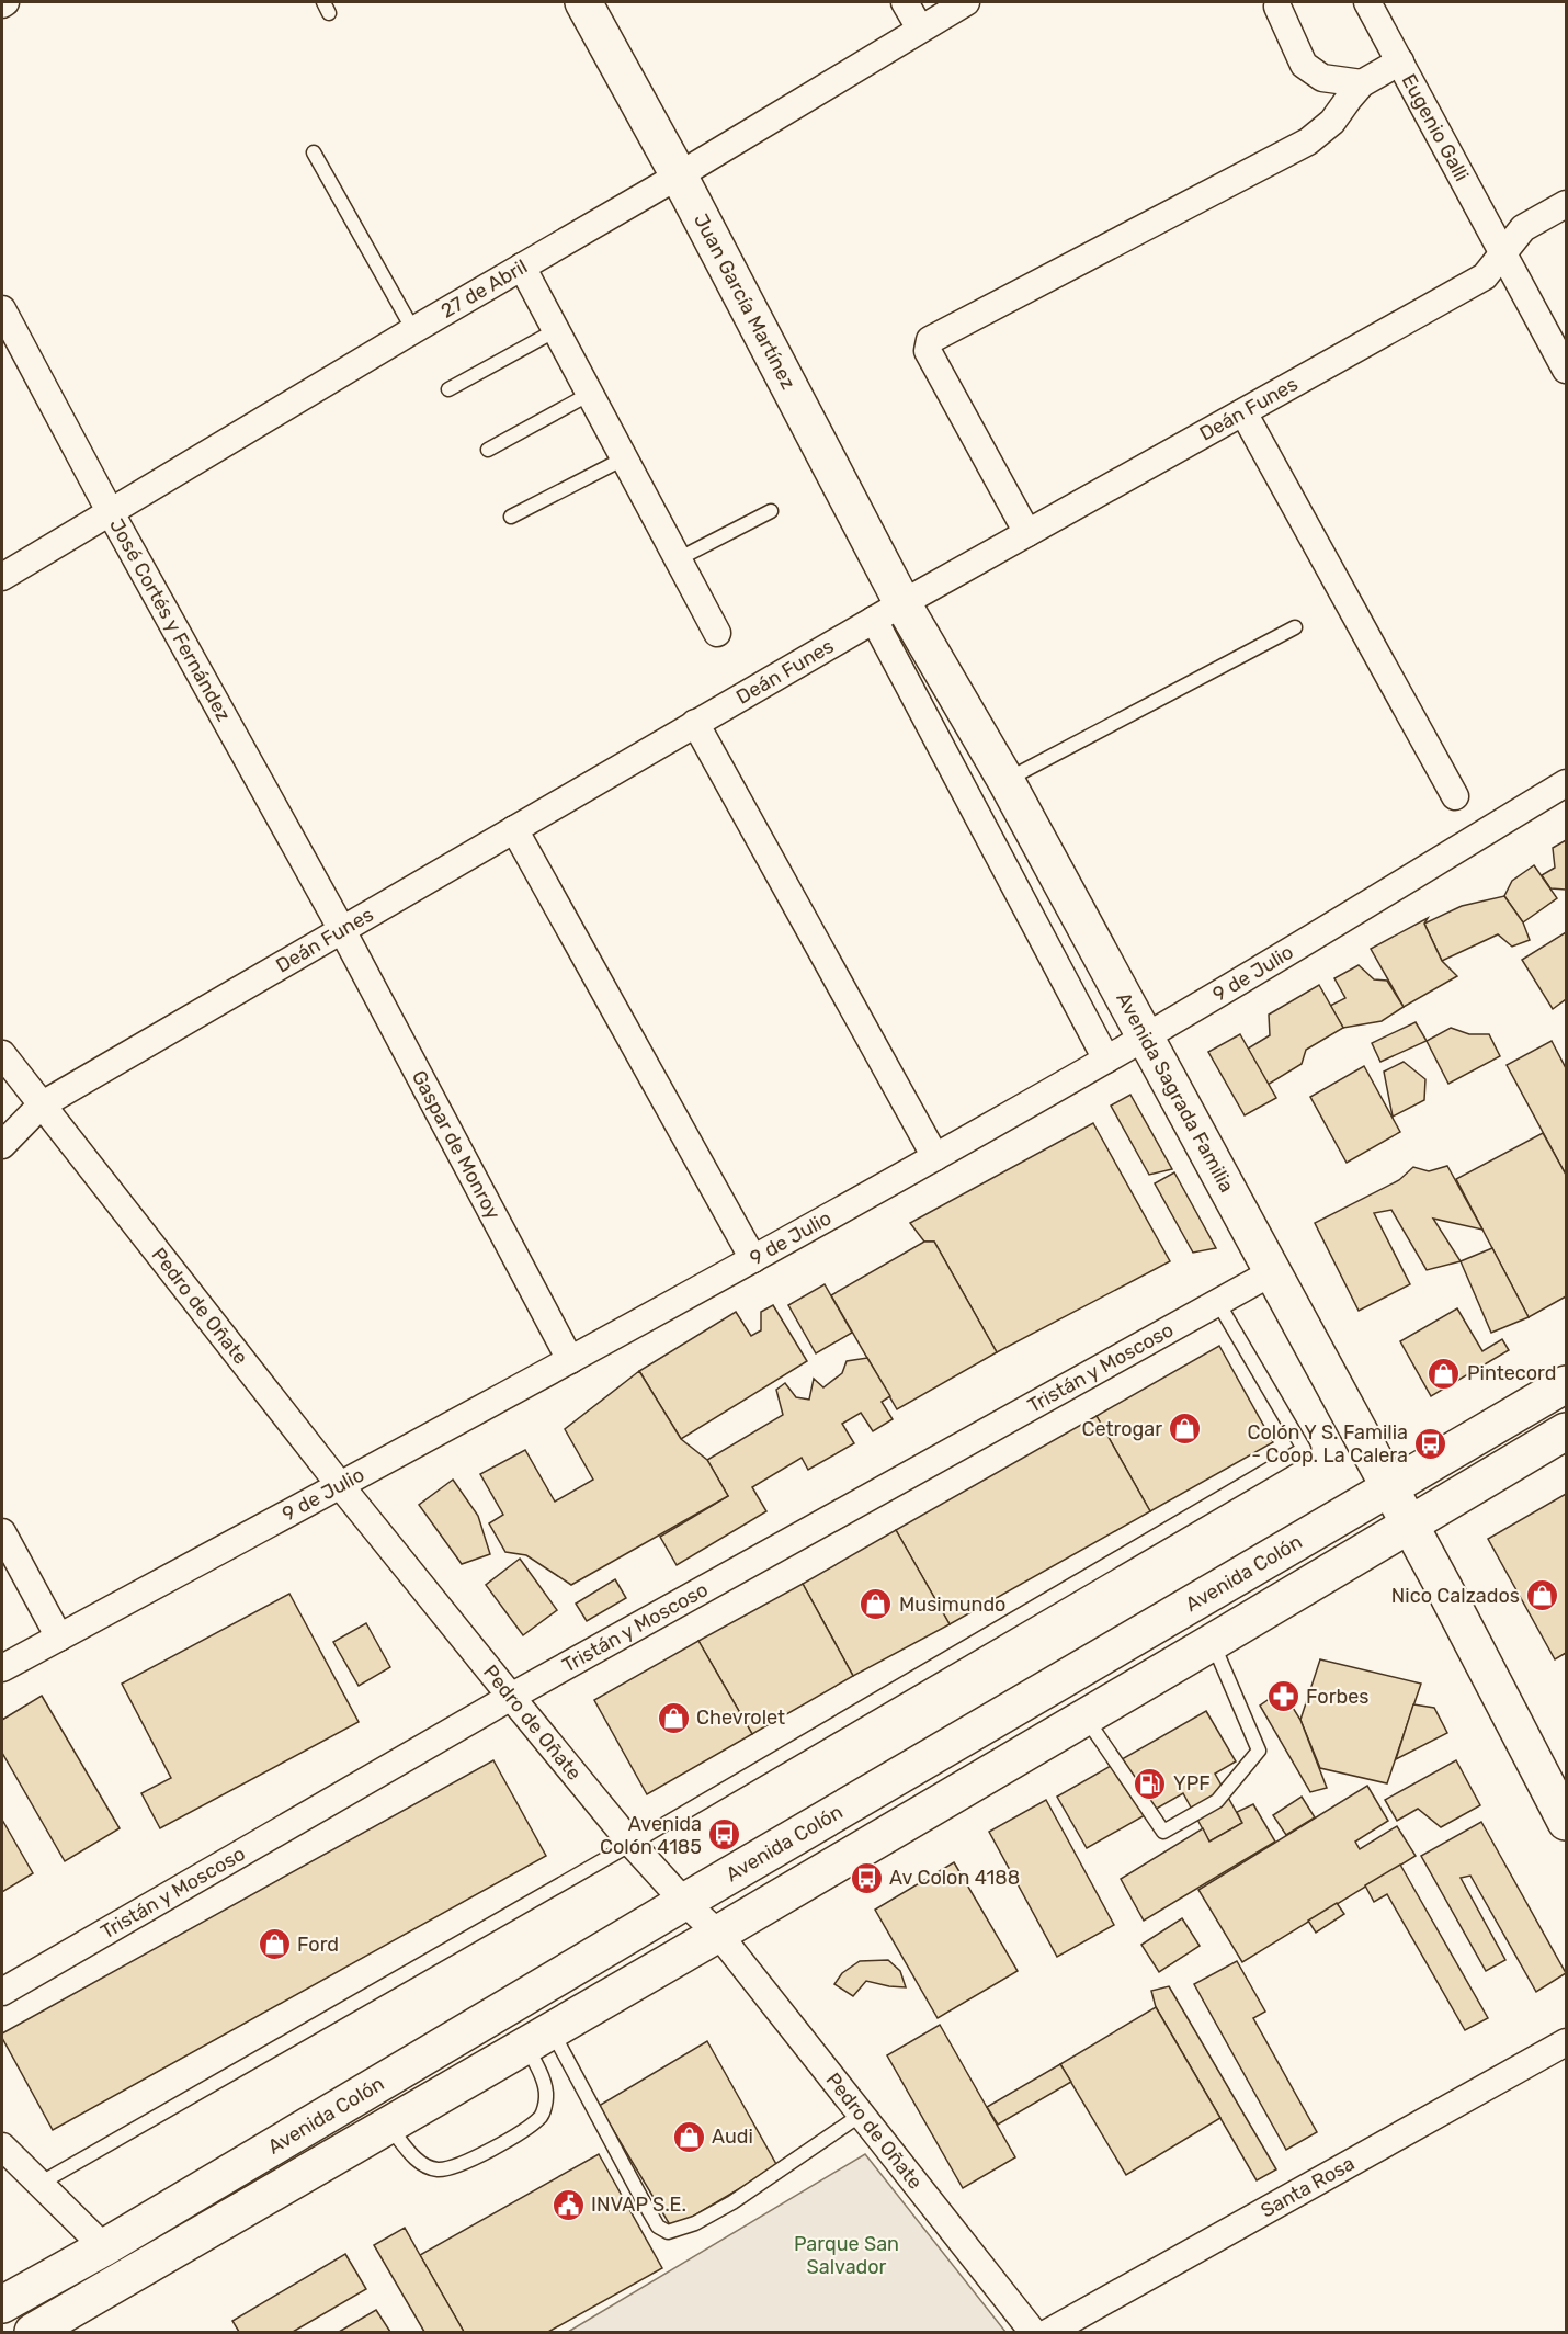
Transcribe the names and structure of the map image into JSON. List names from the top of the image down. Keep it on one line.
{"streets":{"main road":["Juan García Martínez","Avenida Sagrada Familia","Avenida Colón"],"street":["Eugenio Galli","27 de Abril","Deán Funes","José Cortés y Fernández","9 de Julio","Gaspar de Monroy","Pedro de Oñate","Tristán y Moscoso","Santa Rosa"]},"crossings":[["Eugenio Galli","Deán Funes"],["27 de Abril","Juan García Martínez"],["27 de Abril","José Cortés y Fernández"],["Juan García Martínez","Deán Funes"],["Juan García Martínez","Avenida Sagrada Familia"],["Deán Funes","José Cortés y Fernández"],["Deán Funes","Avenida Sagrada Familia"],["Deán Funes","Gaspar de Monroy"],["Deán Funes","Pedro de Oñate"],["José Cortés y Fernández","Gaspar de Monroy"],["9 de Julio","Avenida Sagrada Familia"],["9 de Julio","Gaspar de Monroy"],["9 de Julio","Pedro de Oñate"],["Avenida Sagrada Familia","Tristán y Moscoso"],["Avenida Sagrada Familia","Avenida Colón"],["Pedro de Oñate","Tristán y Moscoso"],["Pedro de Oñate","Avenida Colón"]],"parks":["Parque San Salvador"],"places":{"shop":["Pintecord","Cetrogar","Nico Calzados","Musimundo","Chevrolet","Ford","Audi"],"bus stop":["Colón Y S. Familia - Coop. La Calera","Avenida Colón 4185","Av Colon 4188"],"pharmacy":["Forbes"],"fuel station":["YPF"],"public building":["INVAP S.E."]}}
